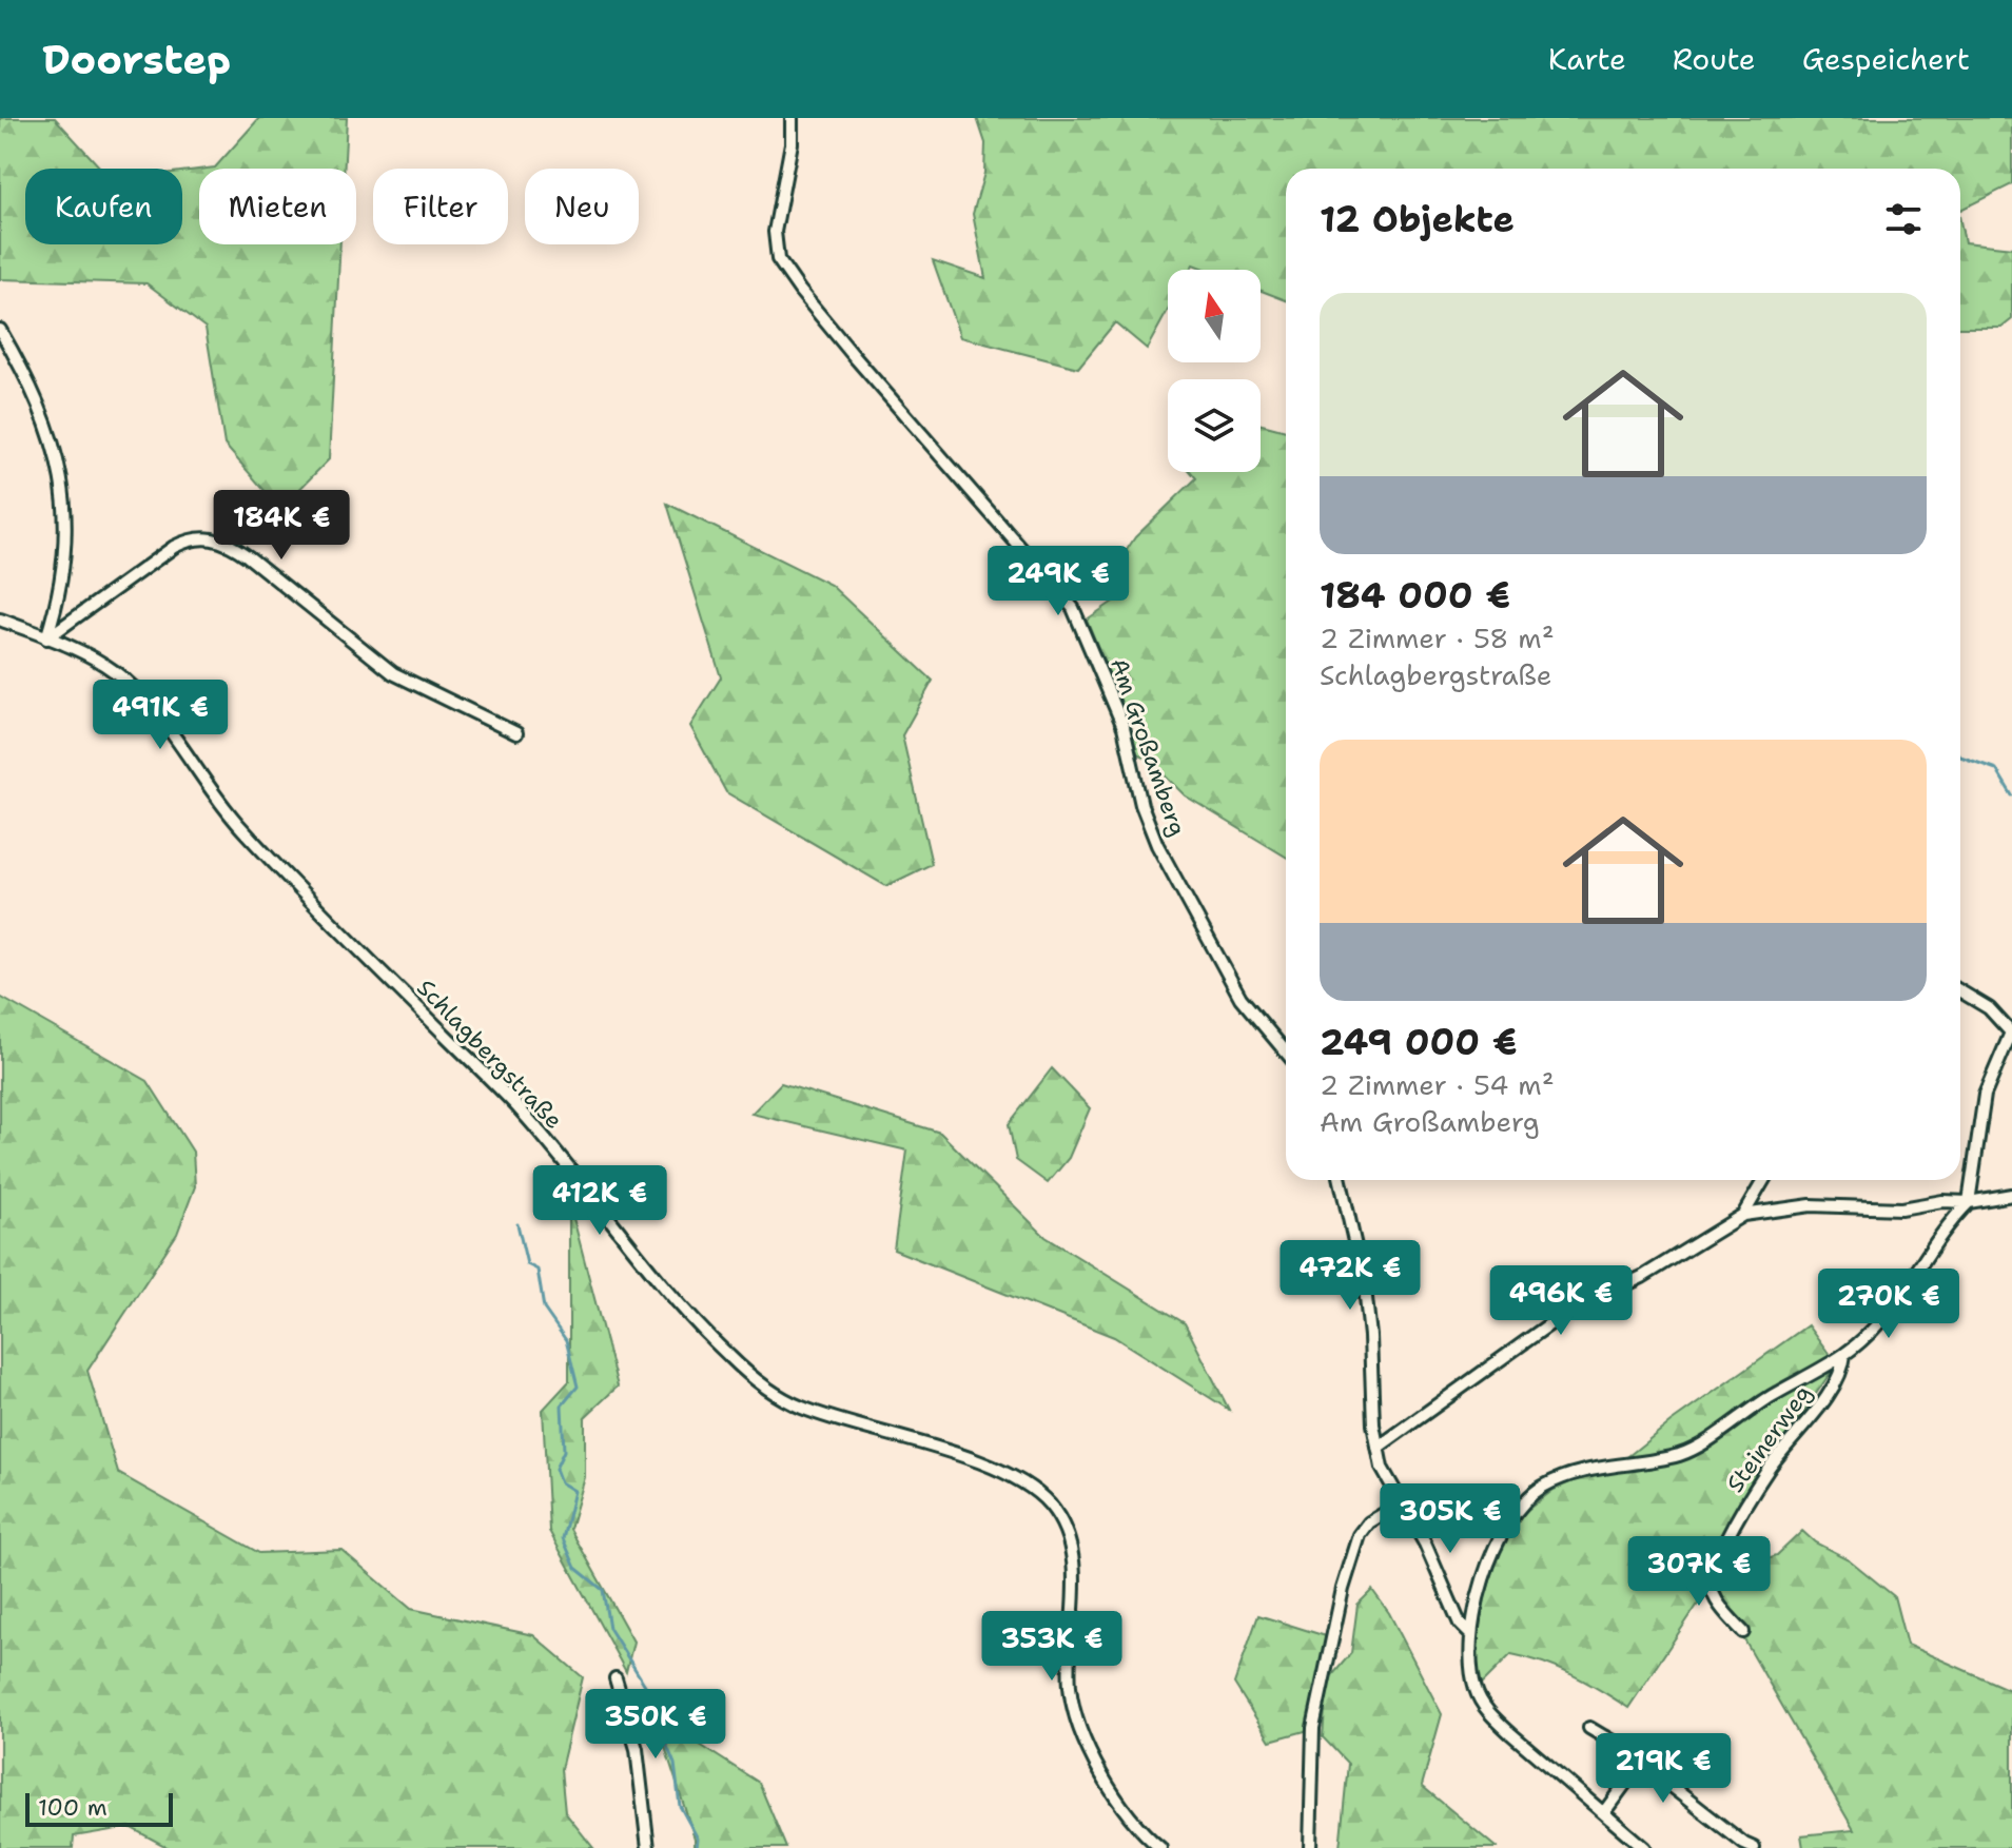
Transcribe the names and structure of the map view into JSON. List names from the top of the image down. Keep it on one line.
{"streets":{"street":["Am Großamberg","Schlagbergstraße","Steinerweg"]},"scale_bar":"100 m","north":"top","page":{"header":"Doorstep","nav":["Karte","Route","Gespeichert"],"chip":["Kaufen","Mieten","Filter","Neu"],"heading":"12 Objekte","list":[{"name":"184 000 €","note":"2 Zimmer · 58 m² · Schlagbergstraße"},{"name":"249 000 €","note":"2 Zimmer · 54 m² · Am Großamberg"}],"price":["184K €","249K €","491K €","412K €","472K €","496K €","270K €","305K €","307K €","353K €","350K €","219K €"],"scale":"100 m"}}
